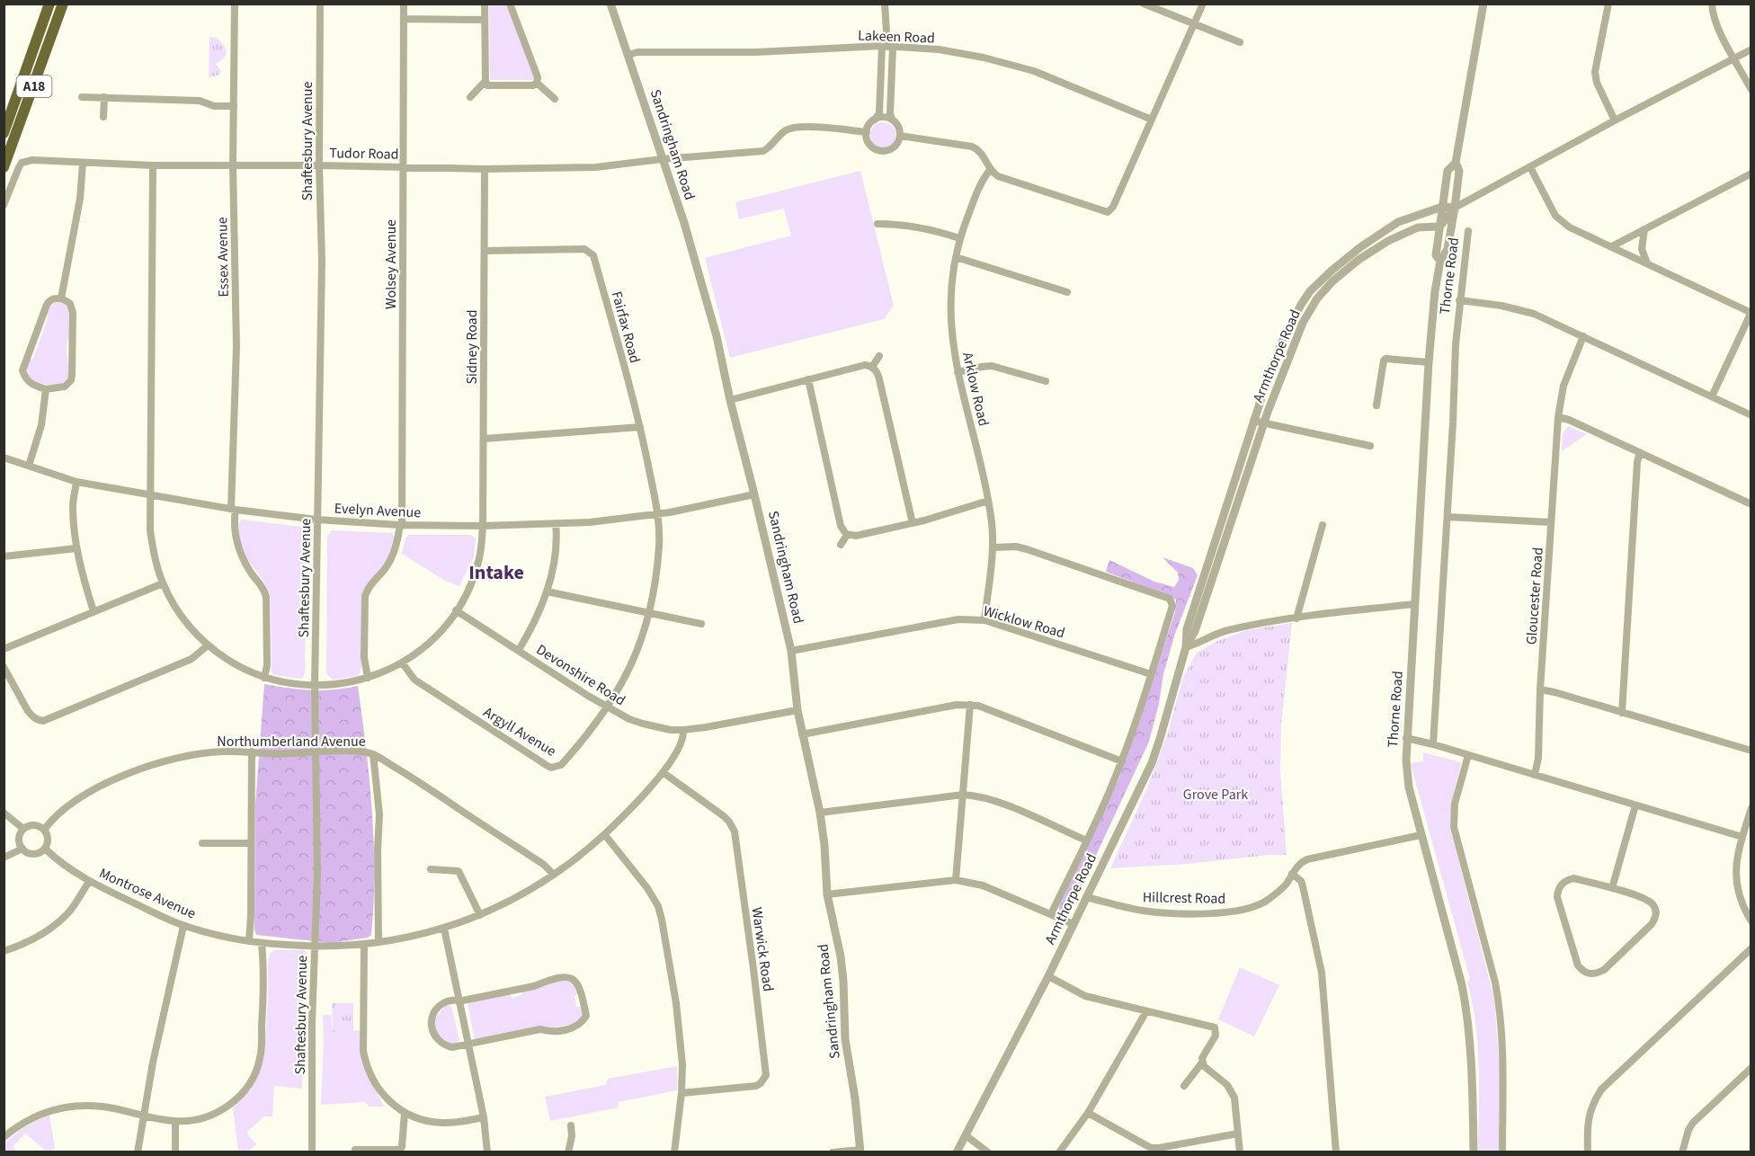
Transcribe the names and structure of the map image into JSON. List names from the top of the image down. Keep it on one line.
{"streets":{"highway":["A18"],"street":["Lakeen Road","Shaftesbury Avenue","Sandringham Road","Tudor Road","Essex Avenue","Wolsey Avenue","Thorne Road","Fairfax Road","Sidney Road","Armthorpe Road","Arklow Road","Evelyn Avenue","Gloucester Road","Wicklow Road","Devonshire Road","Argyll Avenue","Northumberland Avenue","Montrose Avenue","Hillcrest Road","Warwick Road"]},"crossings":[["Lakeen Road","Sandringham Road"],["Shaftesbury Avenue","Tudor Road"],["Shaftesbury Avenue","Sidney Road"],["Shaftesbury Avenue","Evelyn Avenue"],["Shaftesbury Avenue","Northumberland Avenue"],["Shaftesbury Avenue","Montrose Avenue"],["Sandringham Road","Tudor Road"],["Sandringham Road","Evelyn Avenue"],["Sandringham Road","Wicklow Road"],["Sandringham Road","Devonshire Road"],["Tudor Road","Essex Avenue"],["Tudor Road","Wolsey Avenue"],["Tudor Road","Sidney Road"],["Essex Avenue","Sidney Road"],["Essex Avenue","Evelyn Avenue"],["Wolsey Avenue","Sidney Road"],["Wolsey Avenue","Evelyn Avenue"],["Thorne Road","Armthorpe Road"],["Thorne Road","Hillcrest Road"],["Fairfax Road","Sidney Road"],["Fairfax Road","Evelyn Avenue"],["Fairfax Road","Argyll Avenue"],["Sidney Road","Evelyn Avenue"],["Sidney Road","Devonshire Road"],["Sidney Road","Argyll Avenue"],["Armthorpe Road","Arklow Road"],["Armthorpe Road","Wicklow Road"],["Armthorpe Road","Hillcrest Road"],["Arklow Road","Wicklow Road"],["Evelyn Avenue","Argyll Avenue"],["Devonshire Road","Argyll Avenue"],["Devonshire Road","Montrose Avenue"],["Northumberland Avenue","Montrose Avenue"],["Montrose Avenue","Warwick Road"]],"districts":["Intake"],"parks":["Grove Park"]}
